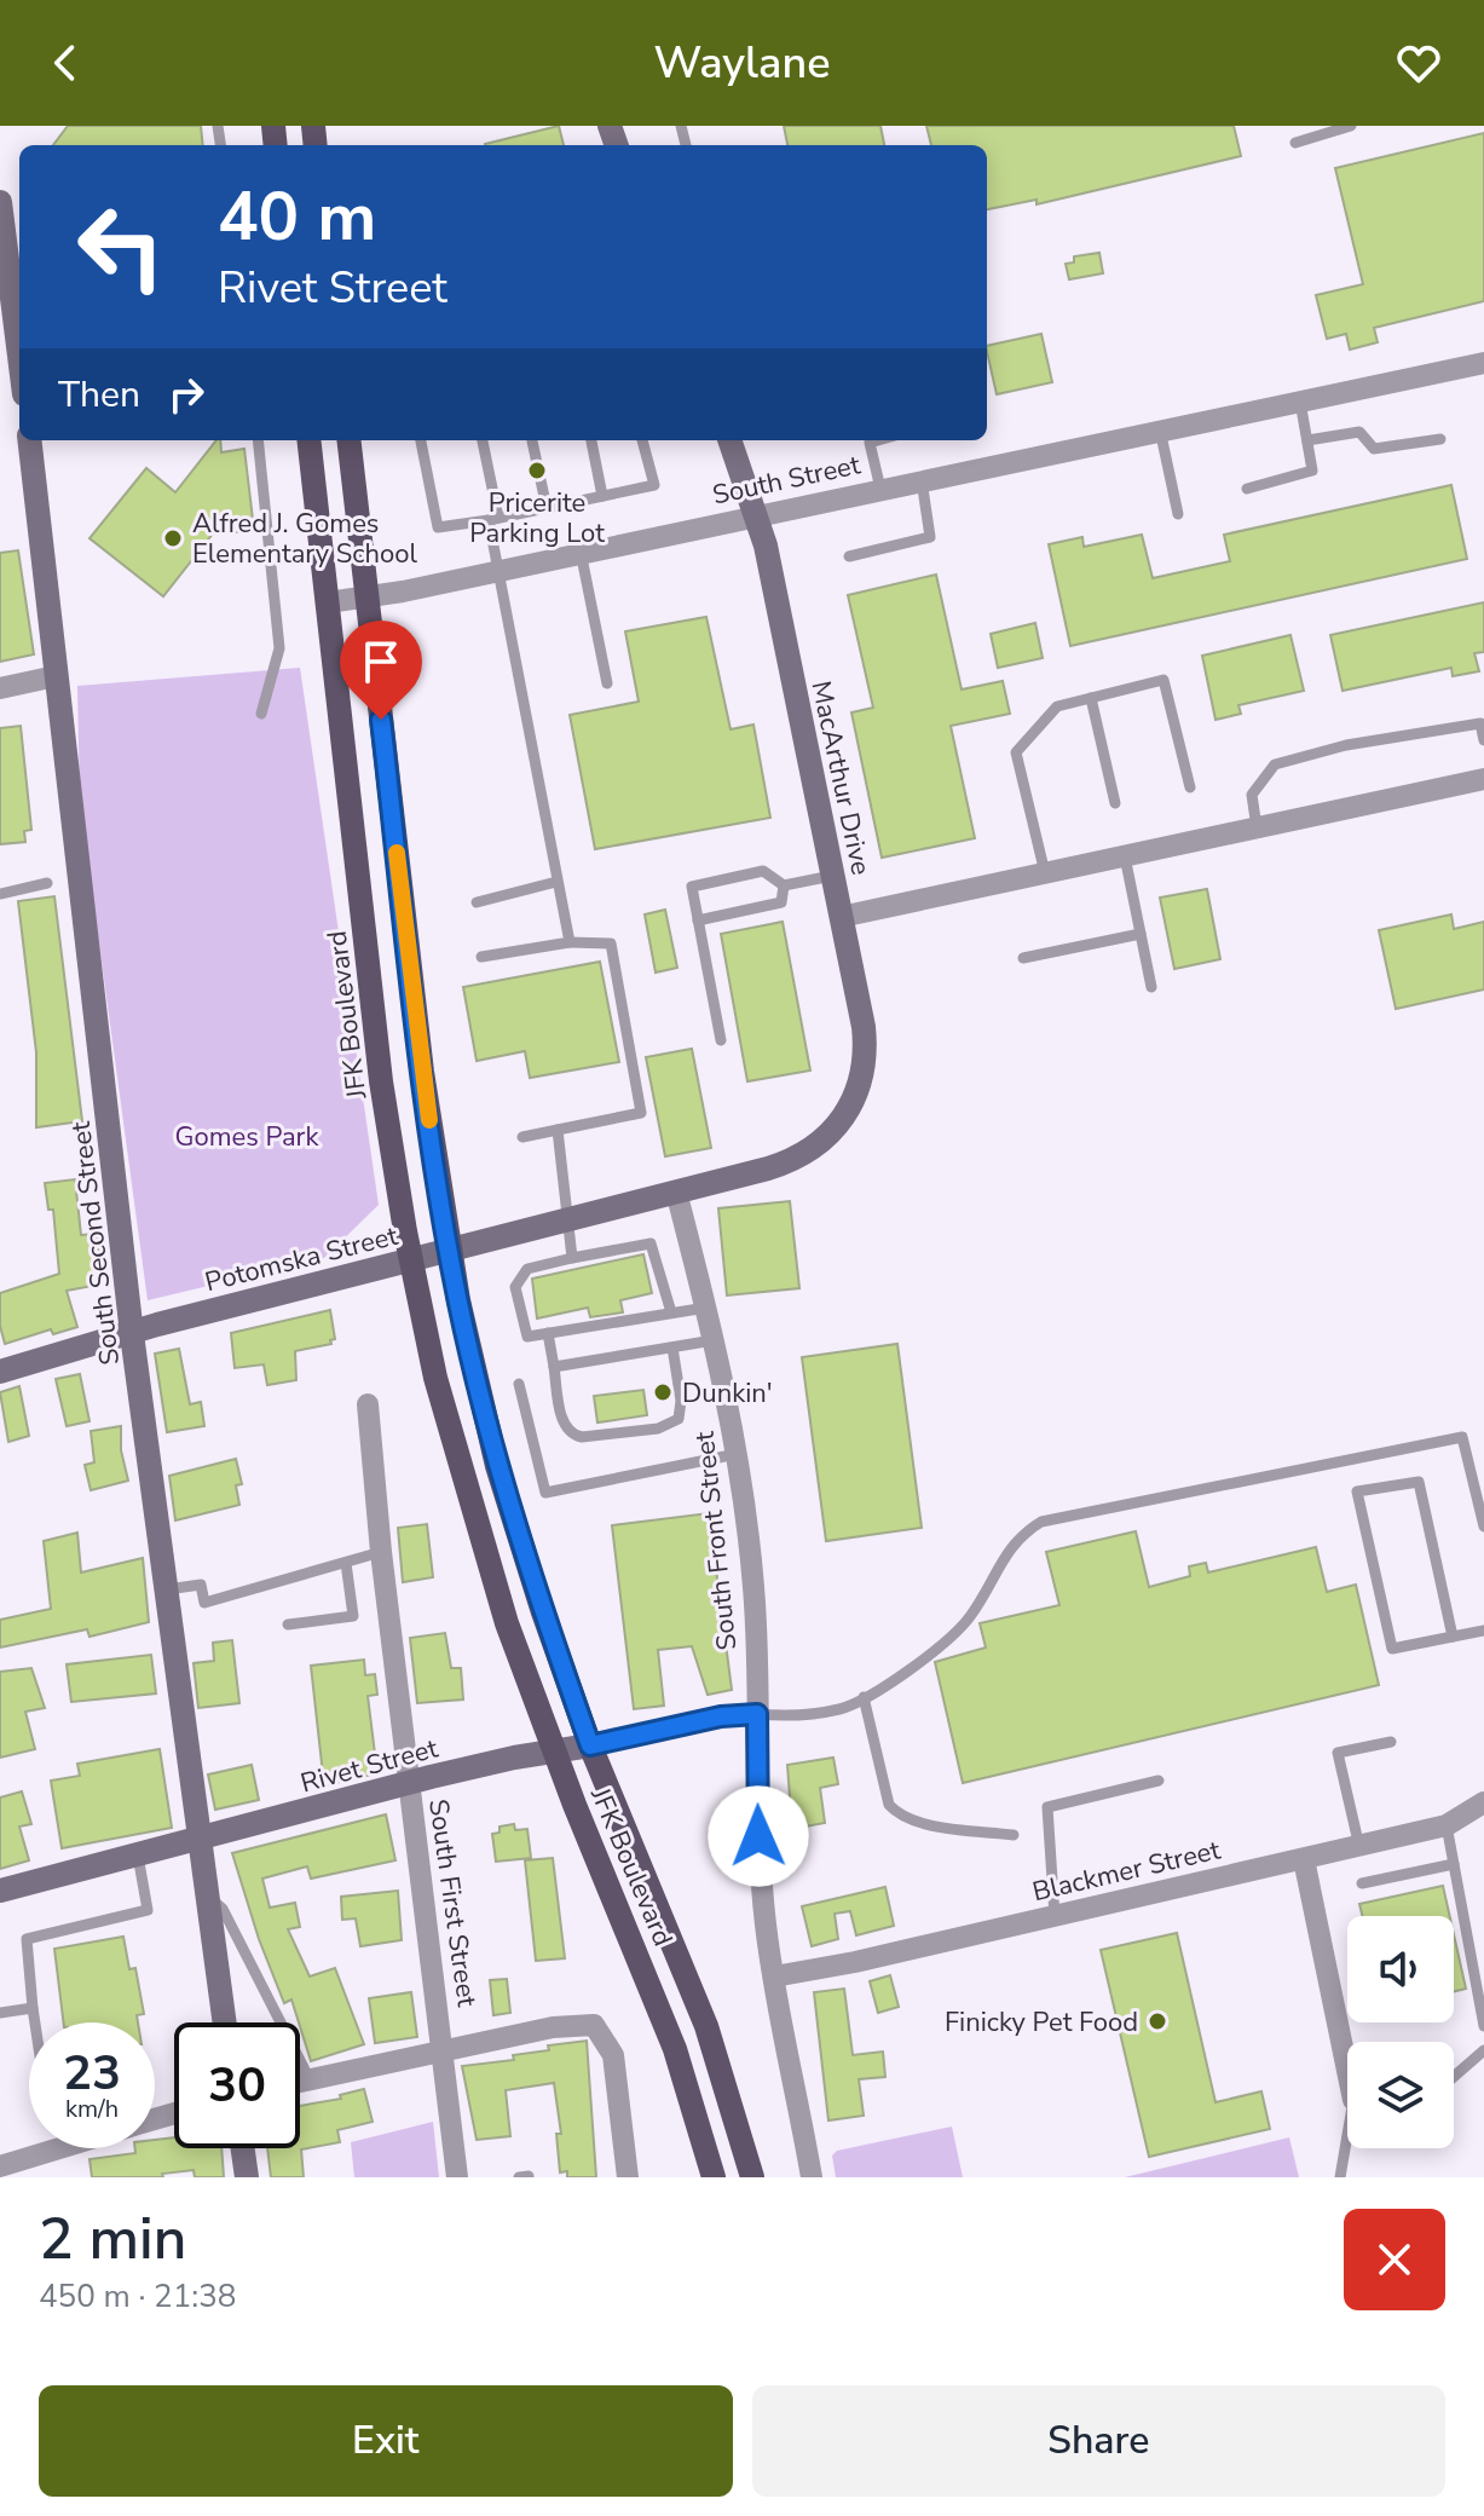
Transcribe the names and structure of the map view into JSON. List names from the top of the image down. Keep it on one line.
{"streets":{"main road":["JFK Boulevard"],"street":["South Street","MacArthur Drive","South Second Street","Potomska Street","South Front Street","Rivet Street","Blackmer Street","South First Street"]},"crossings":[["South Street","MacArthur Drive"],["South Street","JFK Boulevard"],["MacArthur Drive","Potomska Street"],["JFK Boulevard","Potomska Street"],["JFK Boulevard","Rivet Street"],["South Second Street","Potomska Street"],["South Second Street","Rivet Street"],["Potomska Street","South Front Street"],["South Front Street","Rivet Street"],["South Front Street","Blackmer Street"],["Rivet Street","South First Street"]],"parks":["Gomes Park"],"places":["Pricerite Parking Lot","Alfred J. Gomes Elementary School","Dunkin'","Finicky Pet Food"],"page":{"header":"Waylane","turn":["40 m","Rivet Street"],"then":"Then","speed":"23 km/h","limit":"30","heading":["2 min","450 m · 21:38"],"buttons":["Exit","Share"]}}
